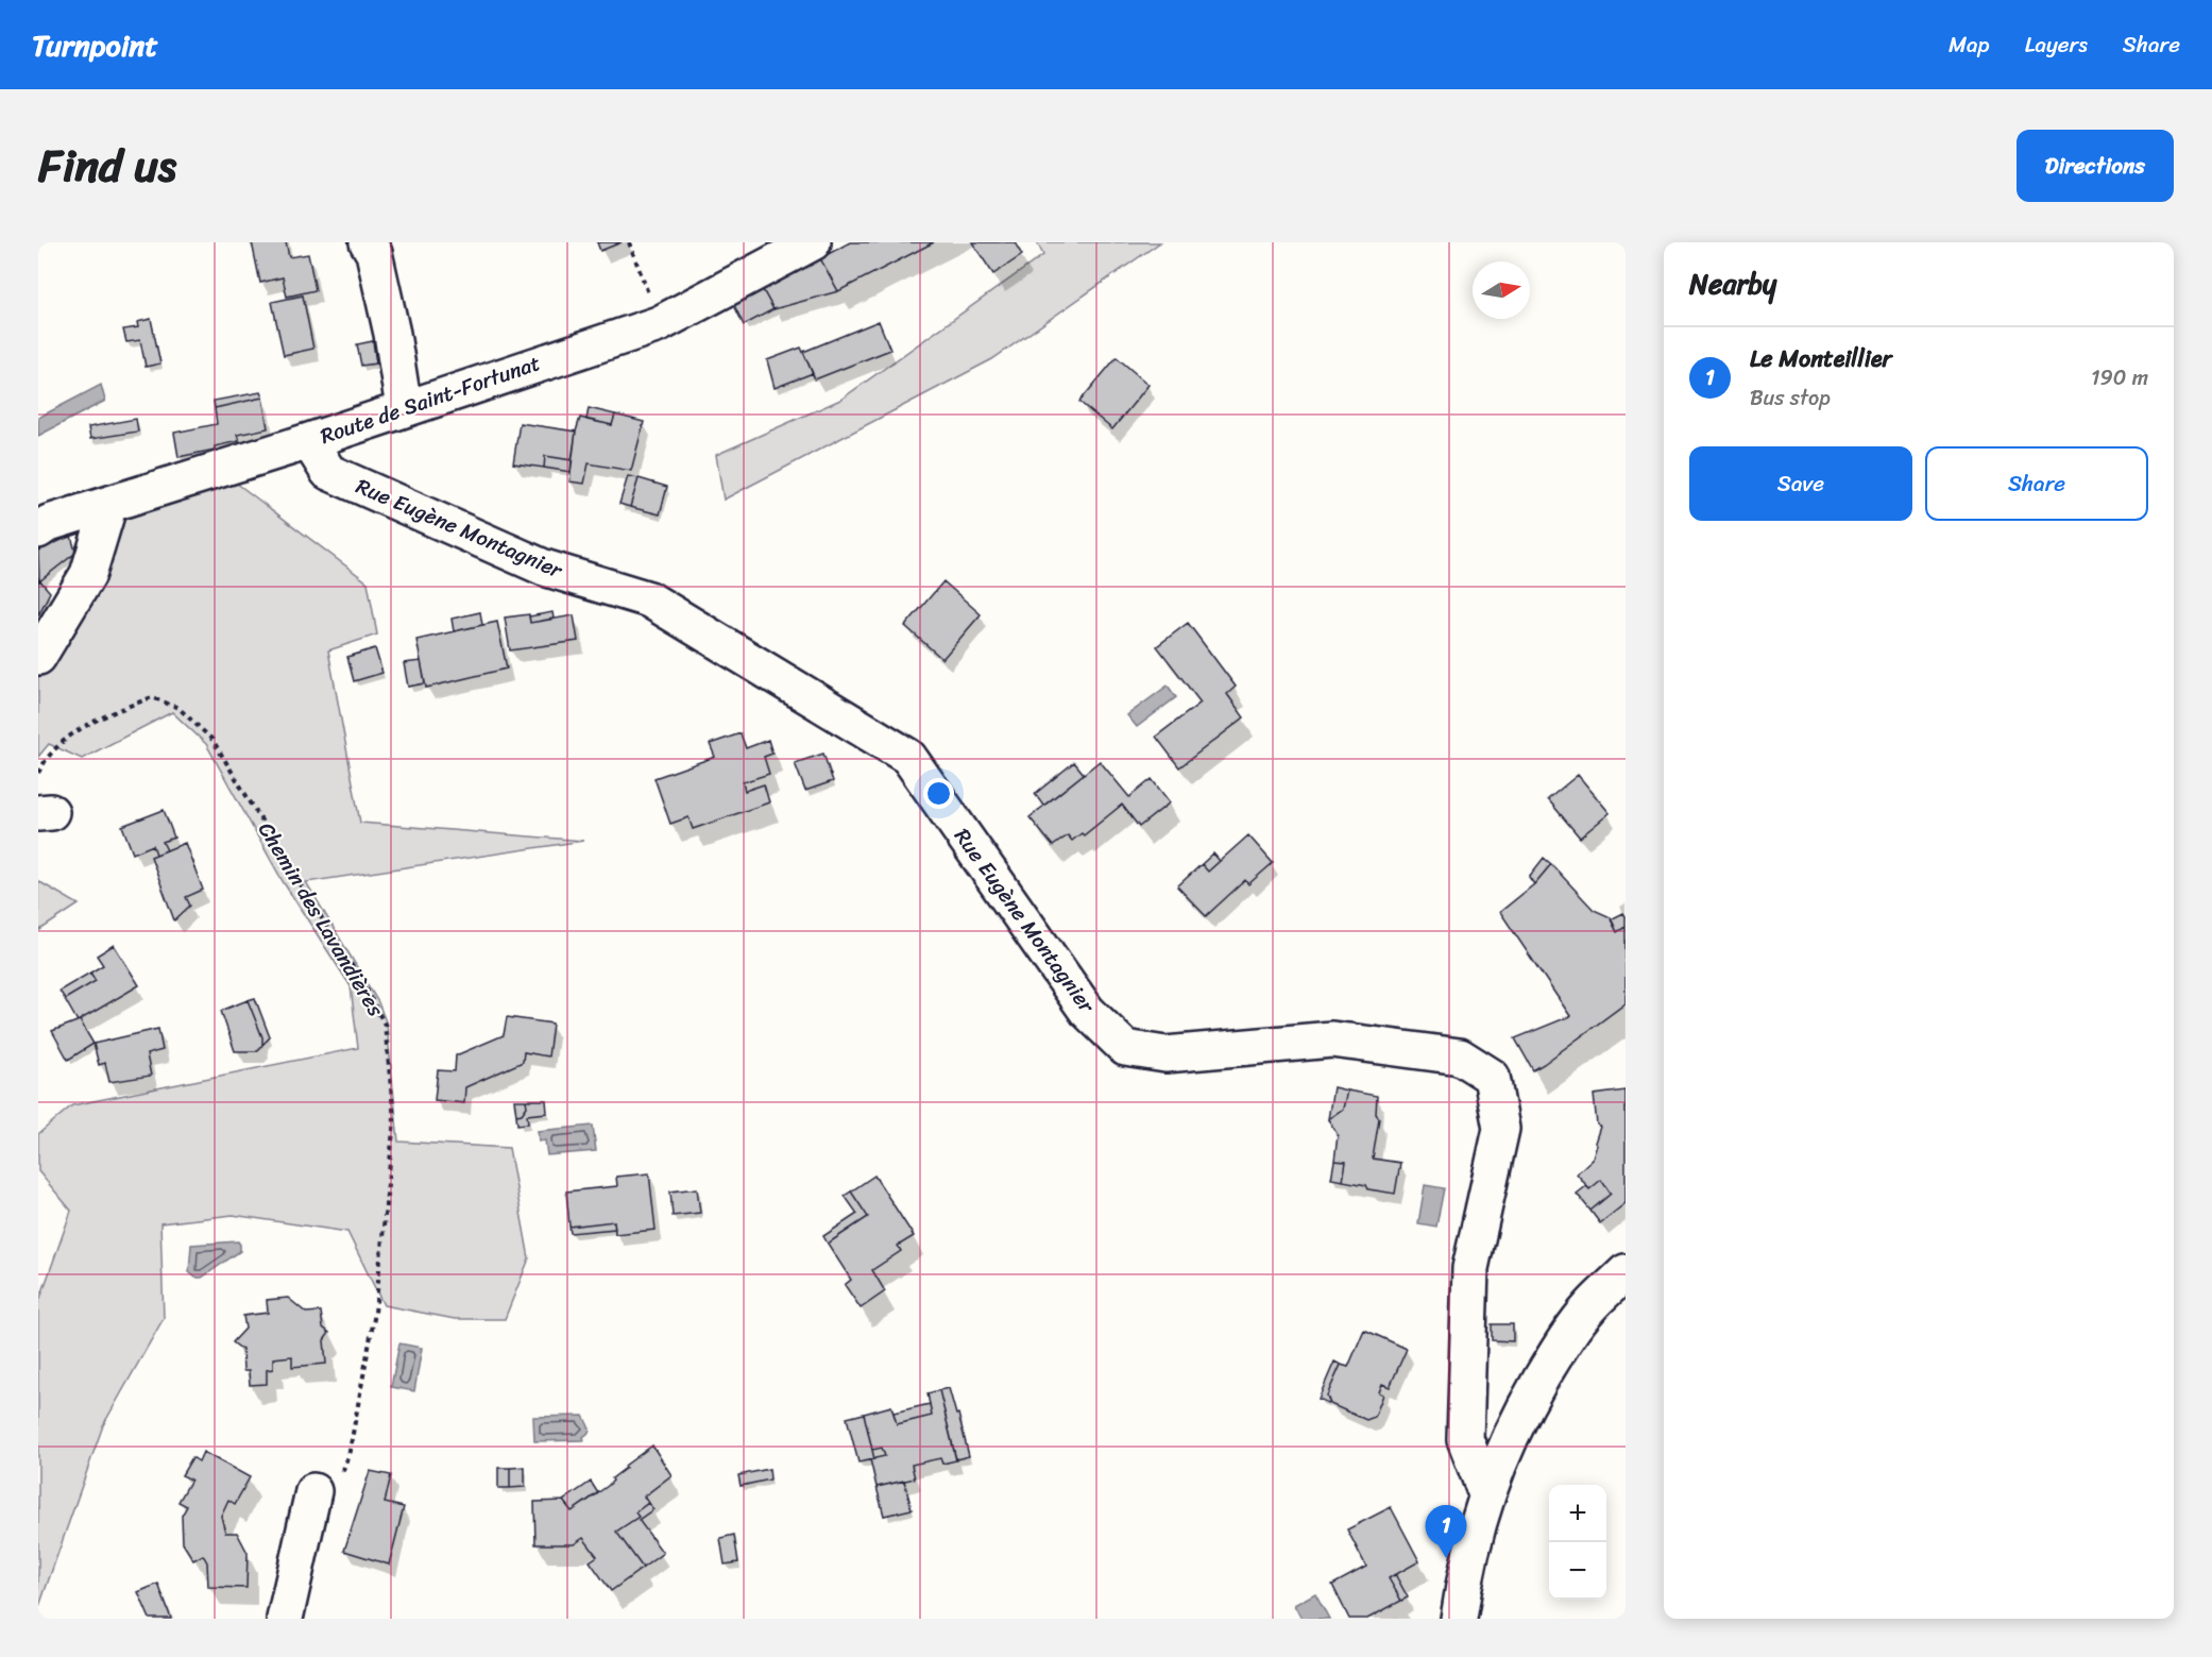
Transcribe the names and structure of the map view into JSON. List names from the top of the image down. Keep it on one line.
{"streets":{"street":["Route de Saint-Fortunat","Rue Eugène Montagnier"],"path":["Chemin des Lavandières"]},"crossings":[["Route de Saint-Fortunat","Rue Eugène Montagnier"]],"north":"right","page":{"header":"Turnpoint","nav":["Map","Layers","Share"],"title":"Find us","buttons":["Directions",["Save","Share"]],"heading":"Nearby","list":[{"mark":"1","name":"Le Monteillier","note":"Bus stop","value":"190 m"}],"map_buttons":["+","−"],"pins":"1"}}
